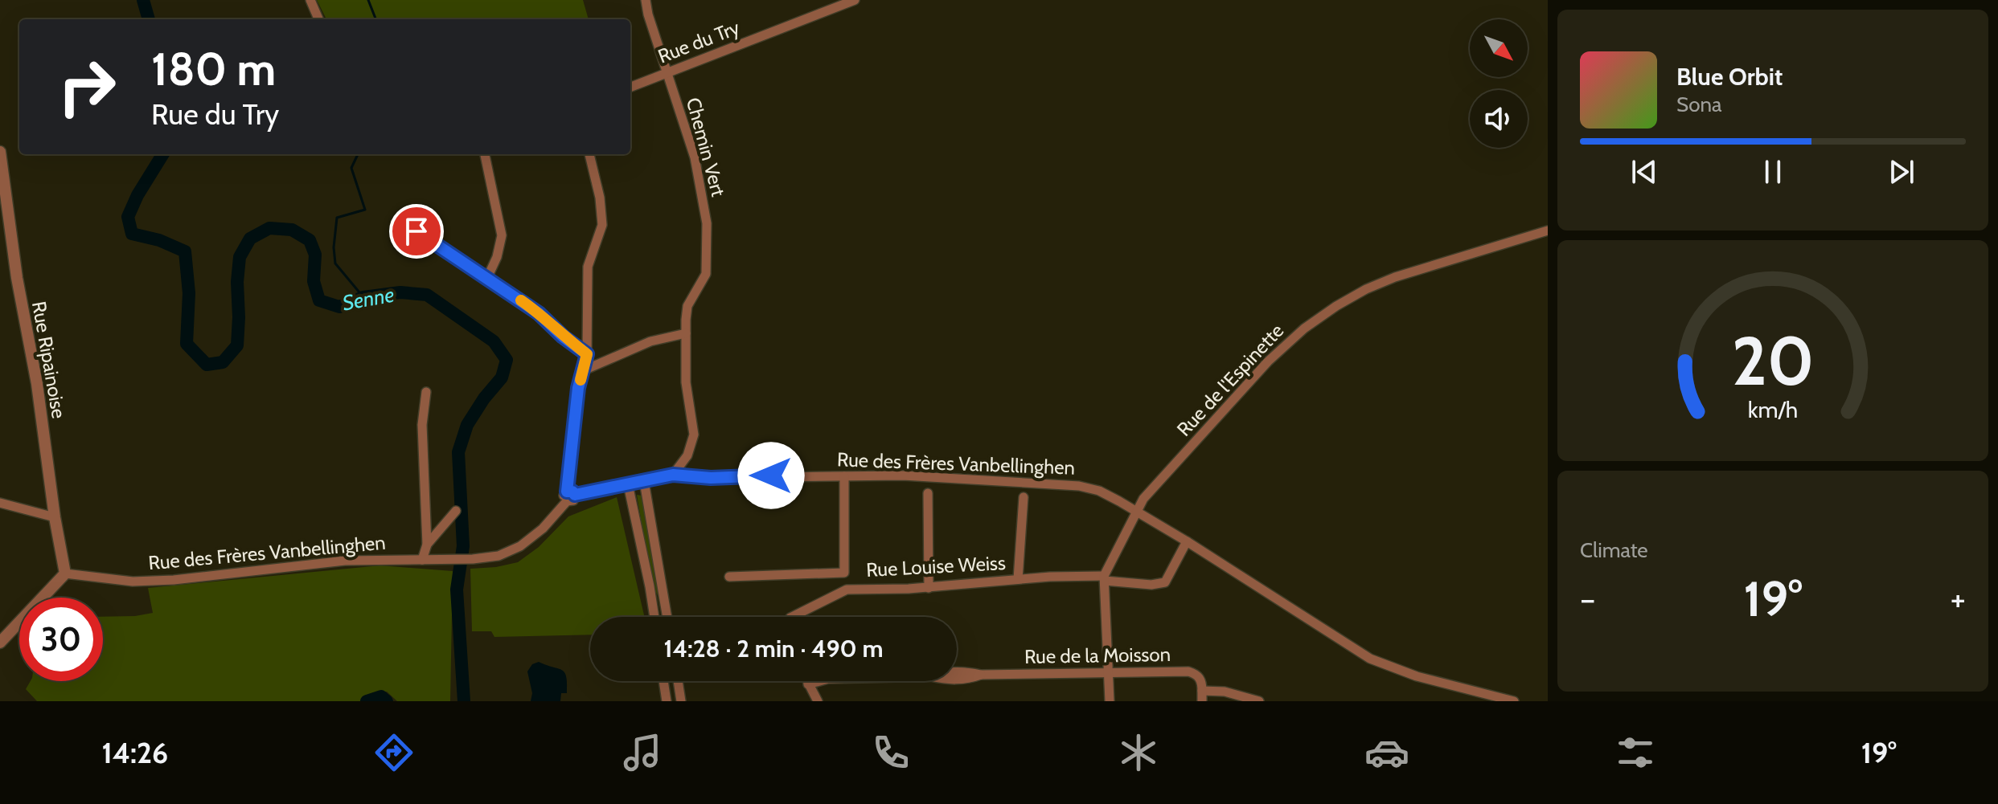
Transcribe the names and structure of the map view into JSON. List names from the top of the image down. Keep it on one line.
{"streets":{"street":["Rue du Try","Chemin Vert","Rue Ripainoise","Rue de l'Espinette","Rue des Frères Vanbellinghen","Rue Louise Weiss","Rue de la Moisson"]},"crossings":[["Rue du Try","Chemin Vert"],["Chemin Vert","Rue des Frères Vanbellinghen"],["Rue Ripainoise","Rue des Frères Vanbellinghen"],["Rue de l'Espinette","Rue des Frères Vanbellinghen"],["Rue de l'Espinette","Rue Louise Weiss"],["Rue des Frères Vanbellinghen","Rue Louise Weiss"]],"water":["Senne"],"north":"bottom right","page":{"turn":["180 m","Rue du Try"],"song":["Blue Orbit","Sona"],"tile":"Climate","heat":["−","19°","+"],"limit":"30","trip":"14:28 · 2 min · 490 m","tabs":["14:26","19°"],"gauge":["20","km/h"]}}
